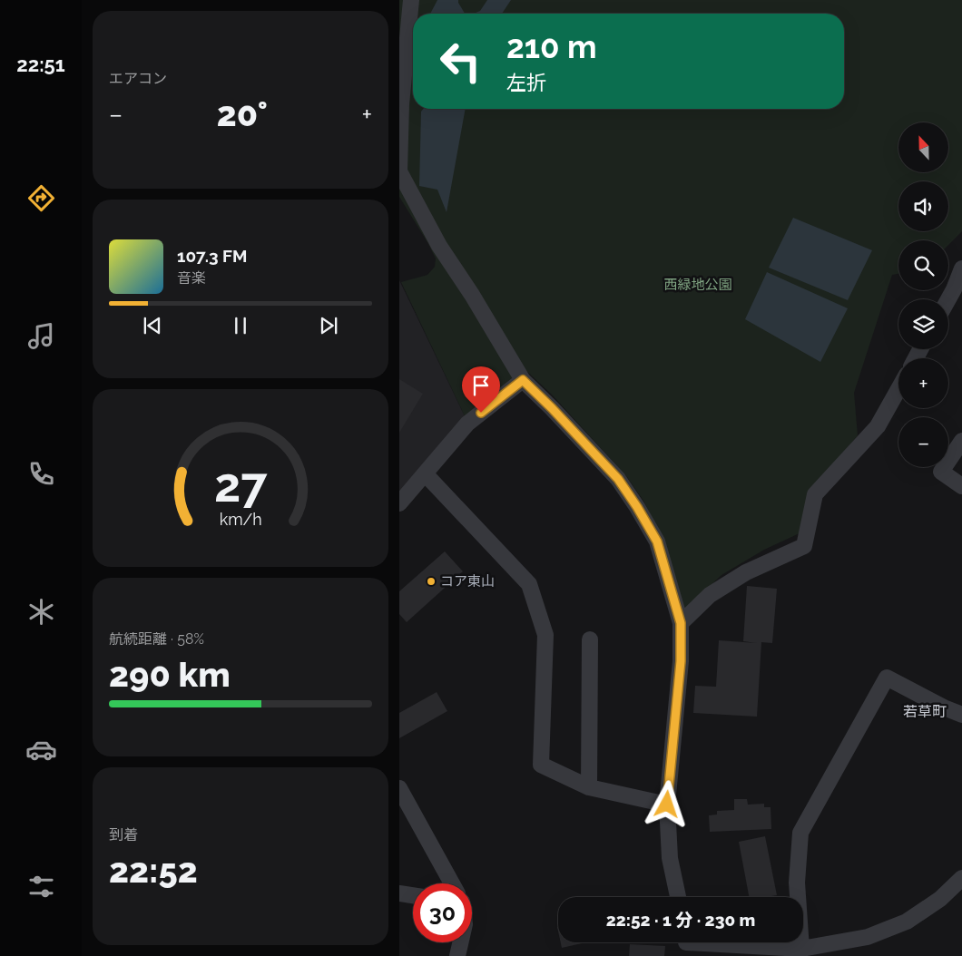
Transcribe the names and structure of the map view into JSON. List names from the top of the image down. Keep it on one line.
{"districts":["若草町"],"parks":["西緑地公園"],"places":["コア東山"],"north":"top","page":{"tabs":"22:51","tile":["エアコン",["航続距離 · 58%","290 km"],["到着","22:52"]],"turn":["210 m","左折"],"heat":["−","20°","+"],"map_buttons":["+","−"],"song":["107.3 FM","音楽"],"limit":"30","trip":"22:52 · 1 分 · 230 m","gauge":["27","km/h"]}}
